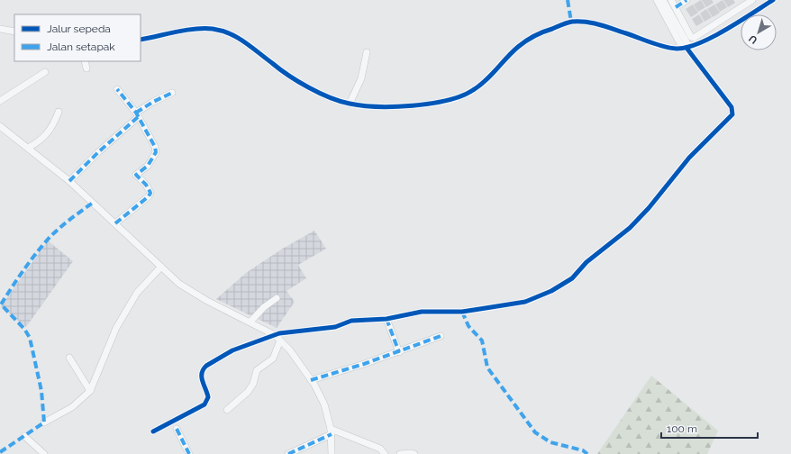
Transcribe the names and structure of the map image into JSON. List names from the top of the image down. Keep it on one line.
{"legend":["Jalur sepeda","Jalan setapak"],"scale_bar":"100 m","north":"bottom left"}
